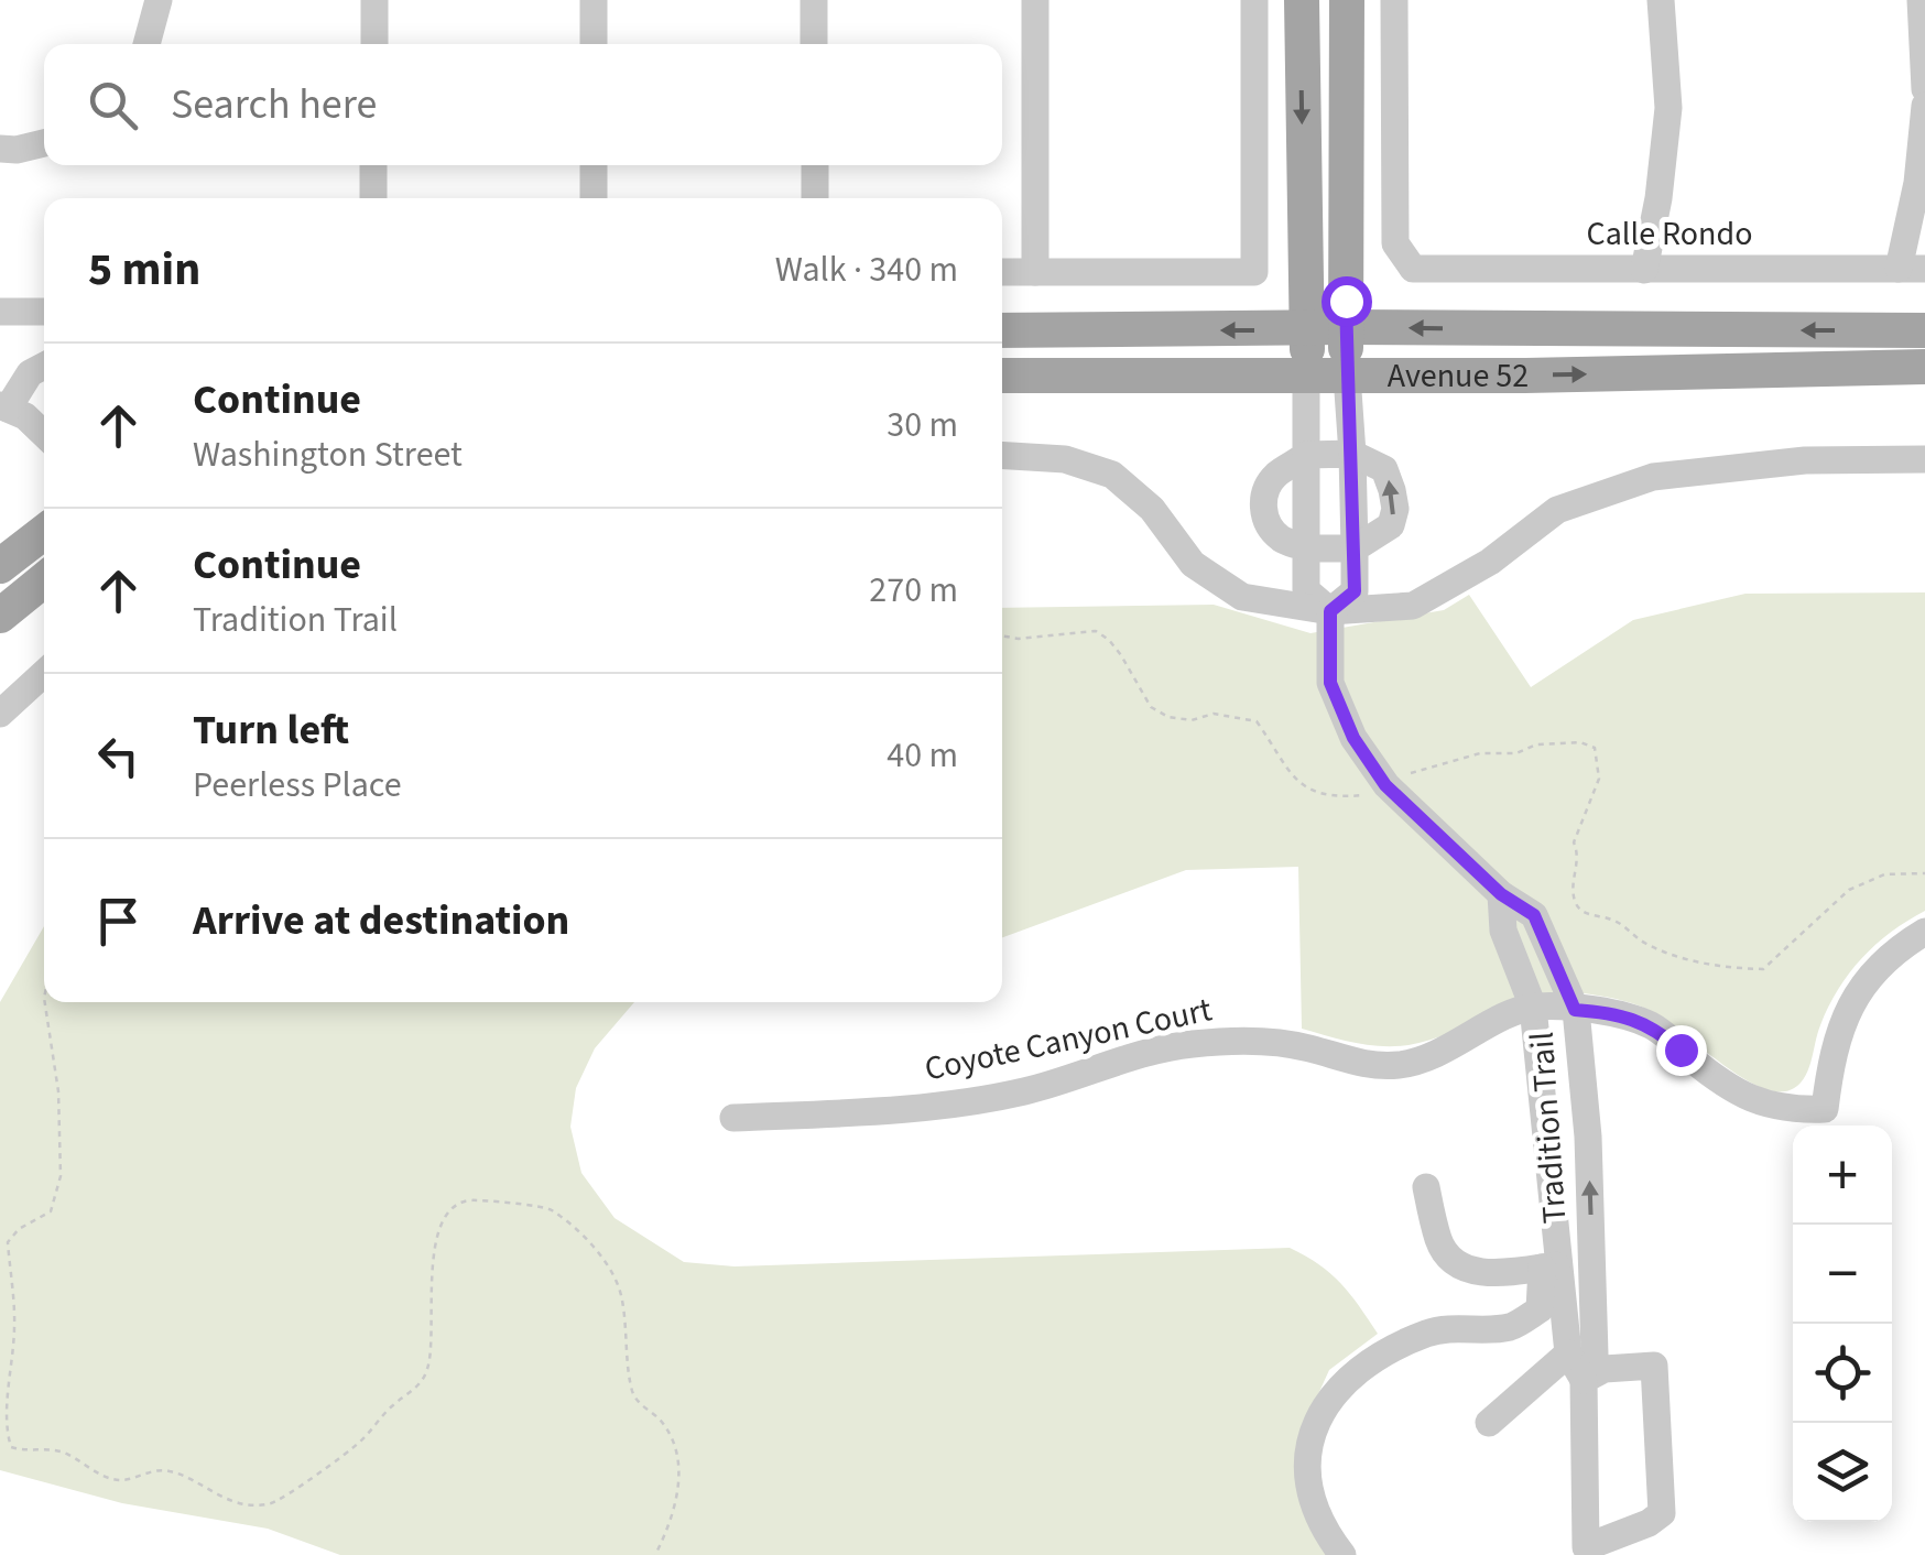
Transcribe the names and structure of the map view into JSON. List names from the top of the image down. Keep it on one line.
{"streets":{"main road":["Avenue 52"],"street":["Calle Rondo","Coyote Canyon Court","Tradition Trail"]},"crossings":[["Avenue 52","Tradition Trail"],["Coyote Canyon Court","Tradition Trail"]],"page":{"search":"Search here","heading":["5 min","Walk · 340 m"],"list":[["Continue","Washington Street","30 m"],["Continue","Tradition Trail","270 m"],["Turn left","Peerless Place","40 m"],"Arrive at destination"],"map_buttons":["+","−"]}}
